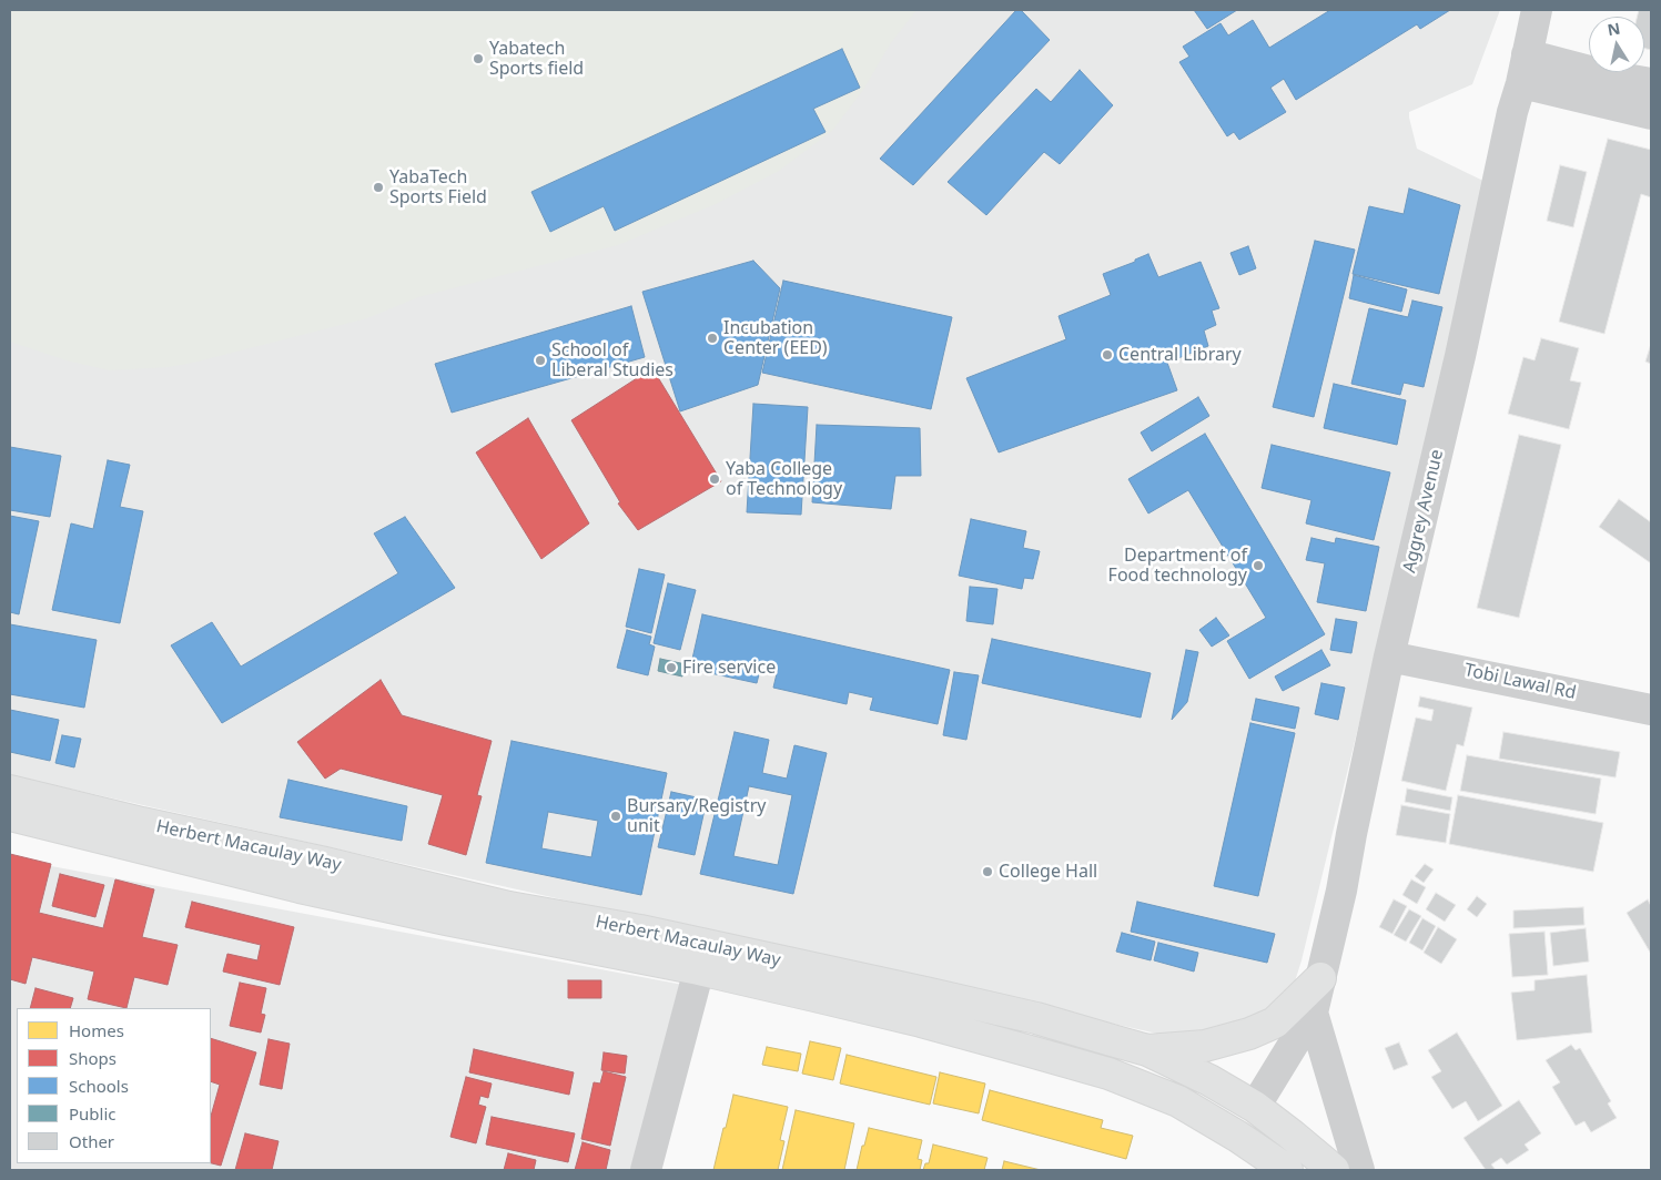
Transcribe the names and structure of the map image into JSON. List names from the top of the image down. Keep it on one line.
{"streets":{"highway":["Herbert Macaulay Way"],"street":["Aggrey Avenue","Tobi Lawal Rd"]},"crossings":[["Aggrey Avenue","Tobi Lawal Rd"]],"places":["Yabatech Sports field","YabaTech Sports Field","Incubation Center (EED)","Central Library","School of Liberal Studies","Yaba College of Technology","Department of Food technology","Fire service","Bursary/Registry unit","College Hall"],"legend":["Homes","Shops","Schools","Public","Other"],"north":"top"}
